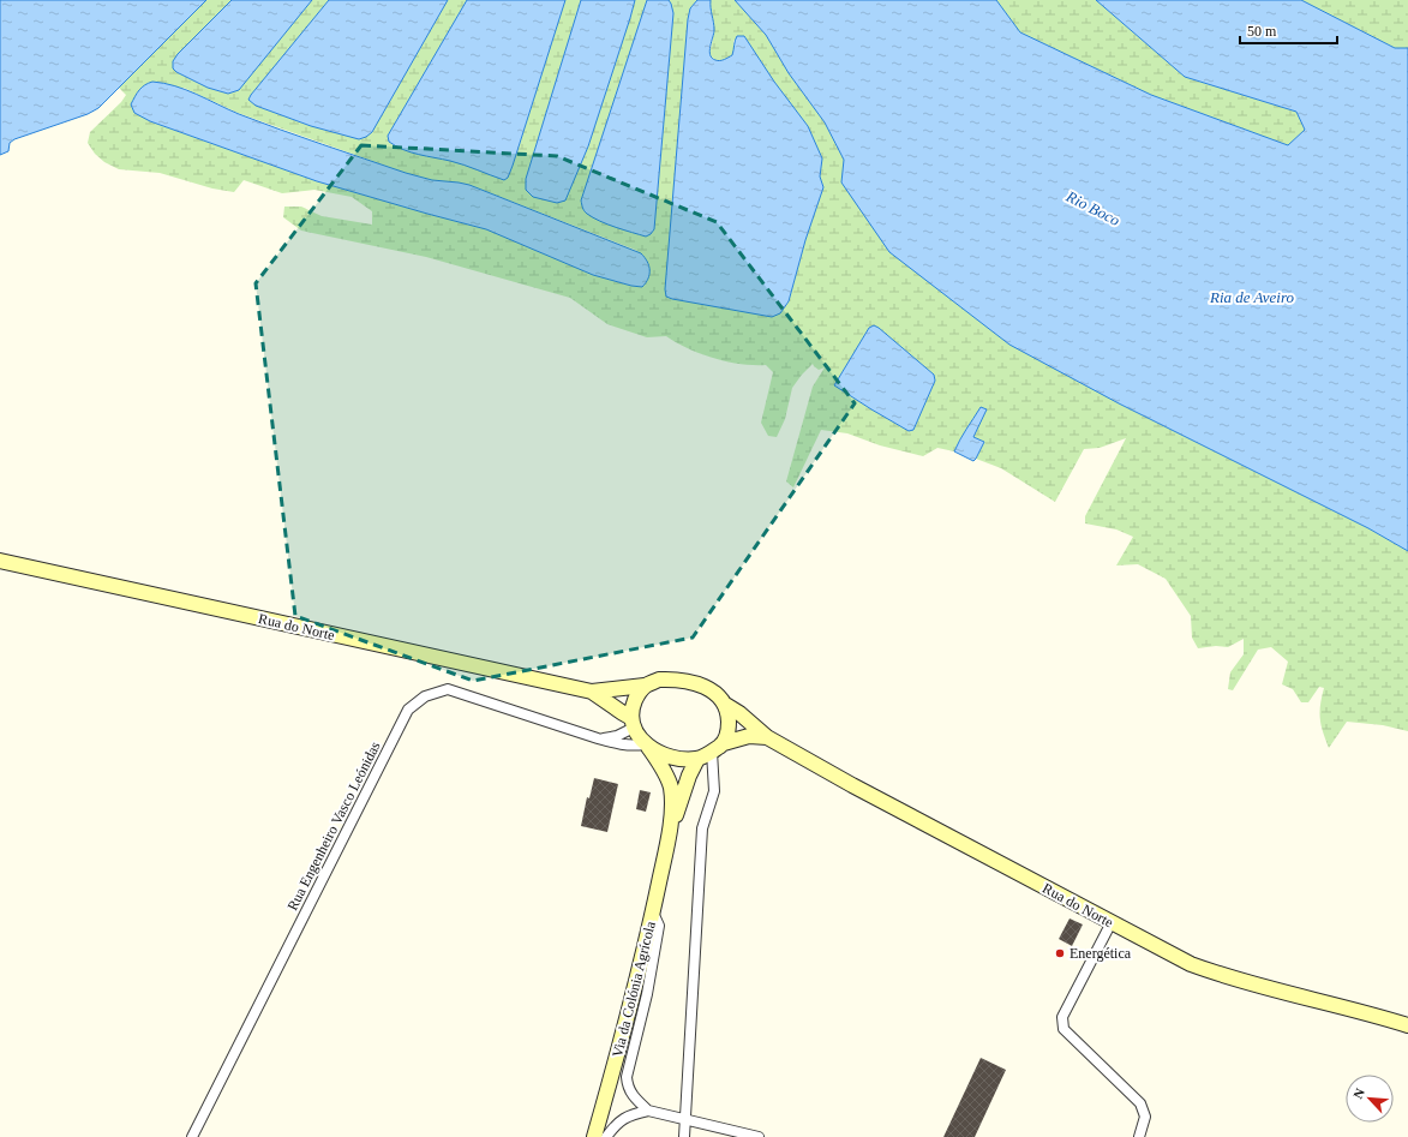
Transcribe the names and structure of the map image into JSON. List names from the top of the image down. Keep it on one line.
{"streets":{"main road":["Rua do Norte","Via da Colónia Agrícola"],"street":["Rua Engenheiro Vasco Leónidas"]},"crossings":[["Rua do Norte","Rua Engenheiro Vasco Leónidas"],["Rua do Norte","Via da Colónia Agrícola"],["Rua Engenheiro Vasco Leónidas","Via da Colónia Agrícola"]],"water":["Rio Boco","Ria de Aveiro"],"places":["Energética"],"scale_bar":"50 m","north":"top left"}
